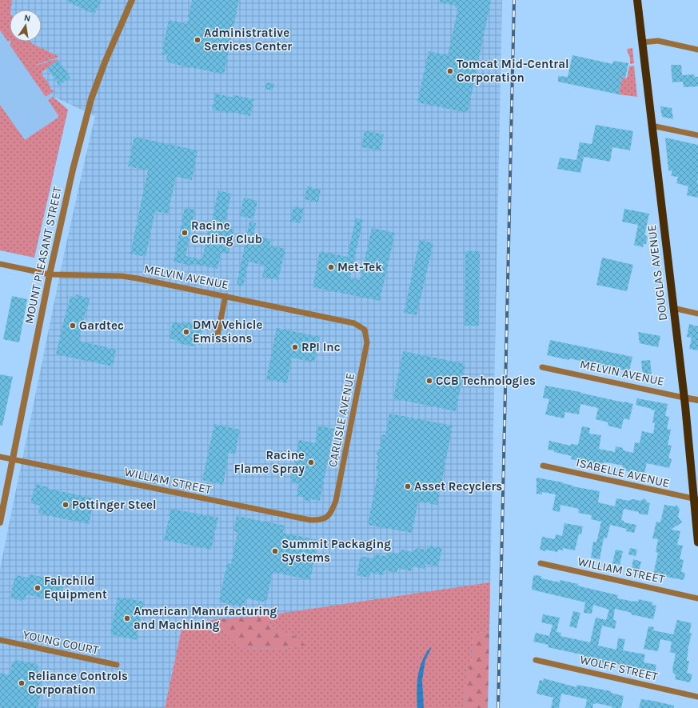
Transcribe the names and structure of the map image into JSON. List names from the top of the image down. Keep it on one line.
{"streets":{"main road":["DOUGLAS AVENUE"],"street":["MOUNT PLEASANT STREET","MELVIN AVENUE","CARLISLE AVENUE","ISABELLE AVENUE","WILLIAM STREET","YOUNG COURT","WOLFF STREET"]},"crossings":[["MOUNT PLEASANT STREET","MELVIN AVENUE"],["MOUNT PLEASANT STREET","WILLIAM STREET"],["DOUGLAS AVENUE","MELVIN AVENUE"],["DOUGLAS AVENUE","ISABELLE AVENUE"],["MELVIN AVENUE","CARLISLE AVENUE"],["CARLISLE AVENUE","WILLIAM STREET"]],"places":["Administrative Services Center","Tomcat Mid-Central Corporation","Racine Curling Club","Met-Tek","Gardtec","DMV Vehicle Emissions","RPI Inc","CCB Technologies","Racine Flame Spray","Asset Recyclers","Pottinger Steel","Summit Packaging Systems","Fairchild Equipment","American Manufacturing and Machining","Reliance Controls Corporation"],"north":"top"}
